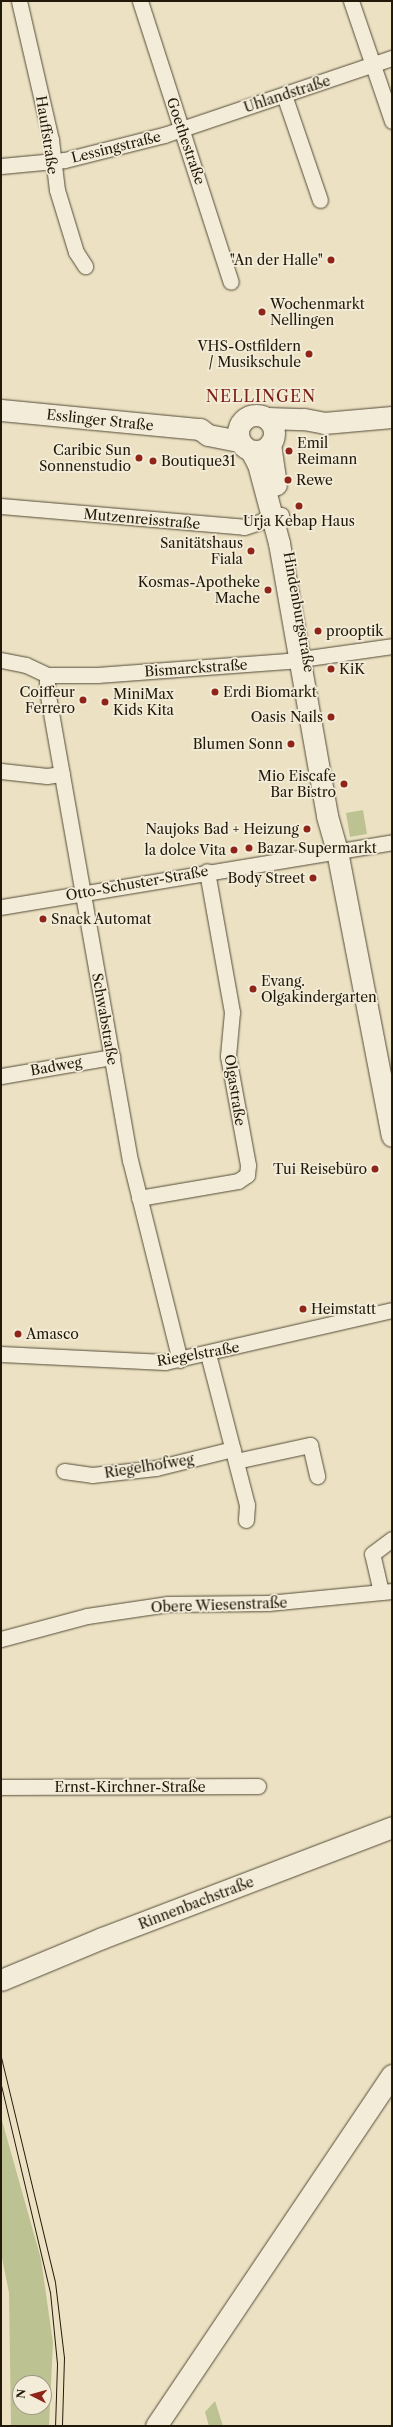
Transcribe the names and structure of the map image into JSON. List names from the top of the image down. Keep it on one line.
{"streets":{"main road":["Esslinger Straße","Hindenburgstraße","Rinnenbachstraße"],"street":["Uhlandstraße","Hauffstraße","Goethestraße","Lessingstraße","Mutzenreisstraße","Bismarckstraße","Otto-Schuster-Straße","Schwabstraße","Badweg","Olgastraße","Riegelstraße","Riegelhofweg","Obere Wiesenstraße","Ernst-Kirchner-Straße"]},"crossings":[["Uhlandstraße","Goethestraße"],["Uhlandstraße","Lessingstraße"],["Hauffstraße","Lessingstraße"],["Goethestraße","Lessingstraße"],["Esslinger Straße","Hindenburgstraße"],["Mutzenreisstraße","Hindenburgstraße"],["Hindenburgstraße","Bismarckstraße"],["Hindenburgstraße","Otto-Schuster-Straße"],["Bismarckstraße","Schwabstraße"],["Otto-Schuster-Straße","Schwabstraße"],["Otto-Schuster-Straße","Olgastraße"],["Schwabstraße","Badweg"],["Schwabstraße","Olgastraße"],["Schwabstraße","Riegelstraße"]],"districts":["NELLINGEN"],"places":["\"An der Halle\"","Wochenmarkt Nellingen","VHS-Ostfildern / Musikschule","Emil Reimann","Caribic Sun Sonnenstudio","Boutique31","Rewe","Urja Kebap Haus","Sanitätshaus Fiala","Kosmas-Apotheke Mache","prooptik","KiK","Erdi Biomarkt","Coiffeur Ferrero","MiniMax Kids Kita","Oasis Nails","Blumen Sonn","Mio Eiscafe Bar Bistro","Naujoks Bad + Heizung","Bazar Supermarkt","la dolce Vita","Body Street","Snack Automat","Evang. Olgakindergarten","Tui Reisebüro","Heimstatt","Amasco"],"north":"left"}
